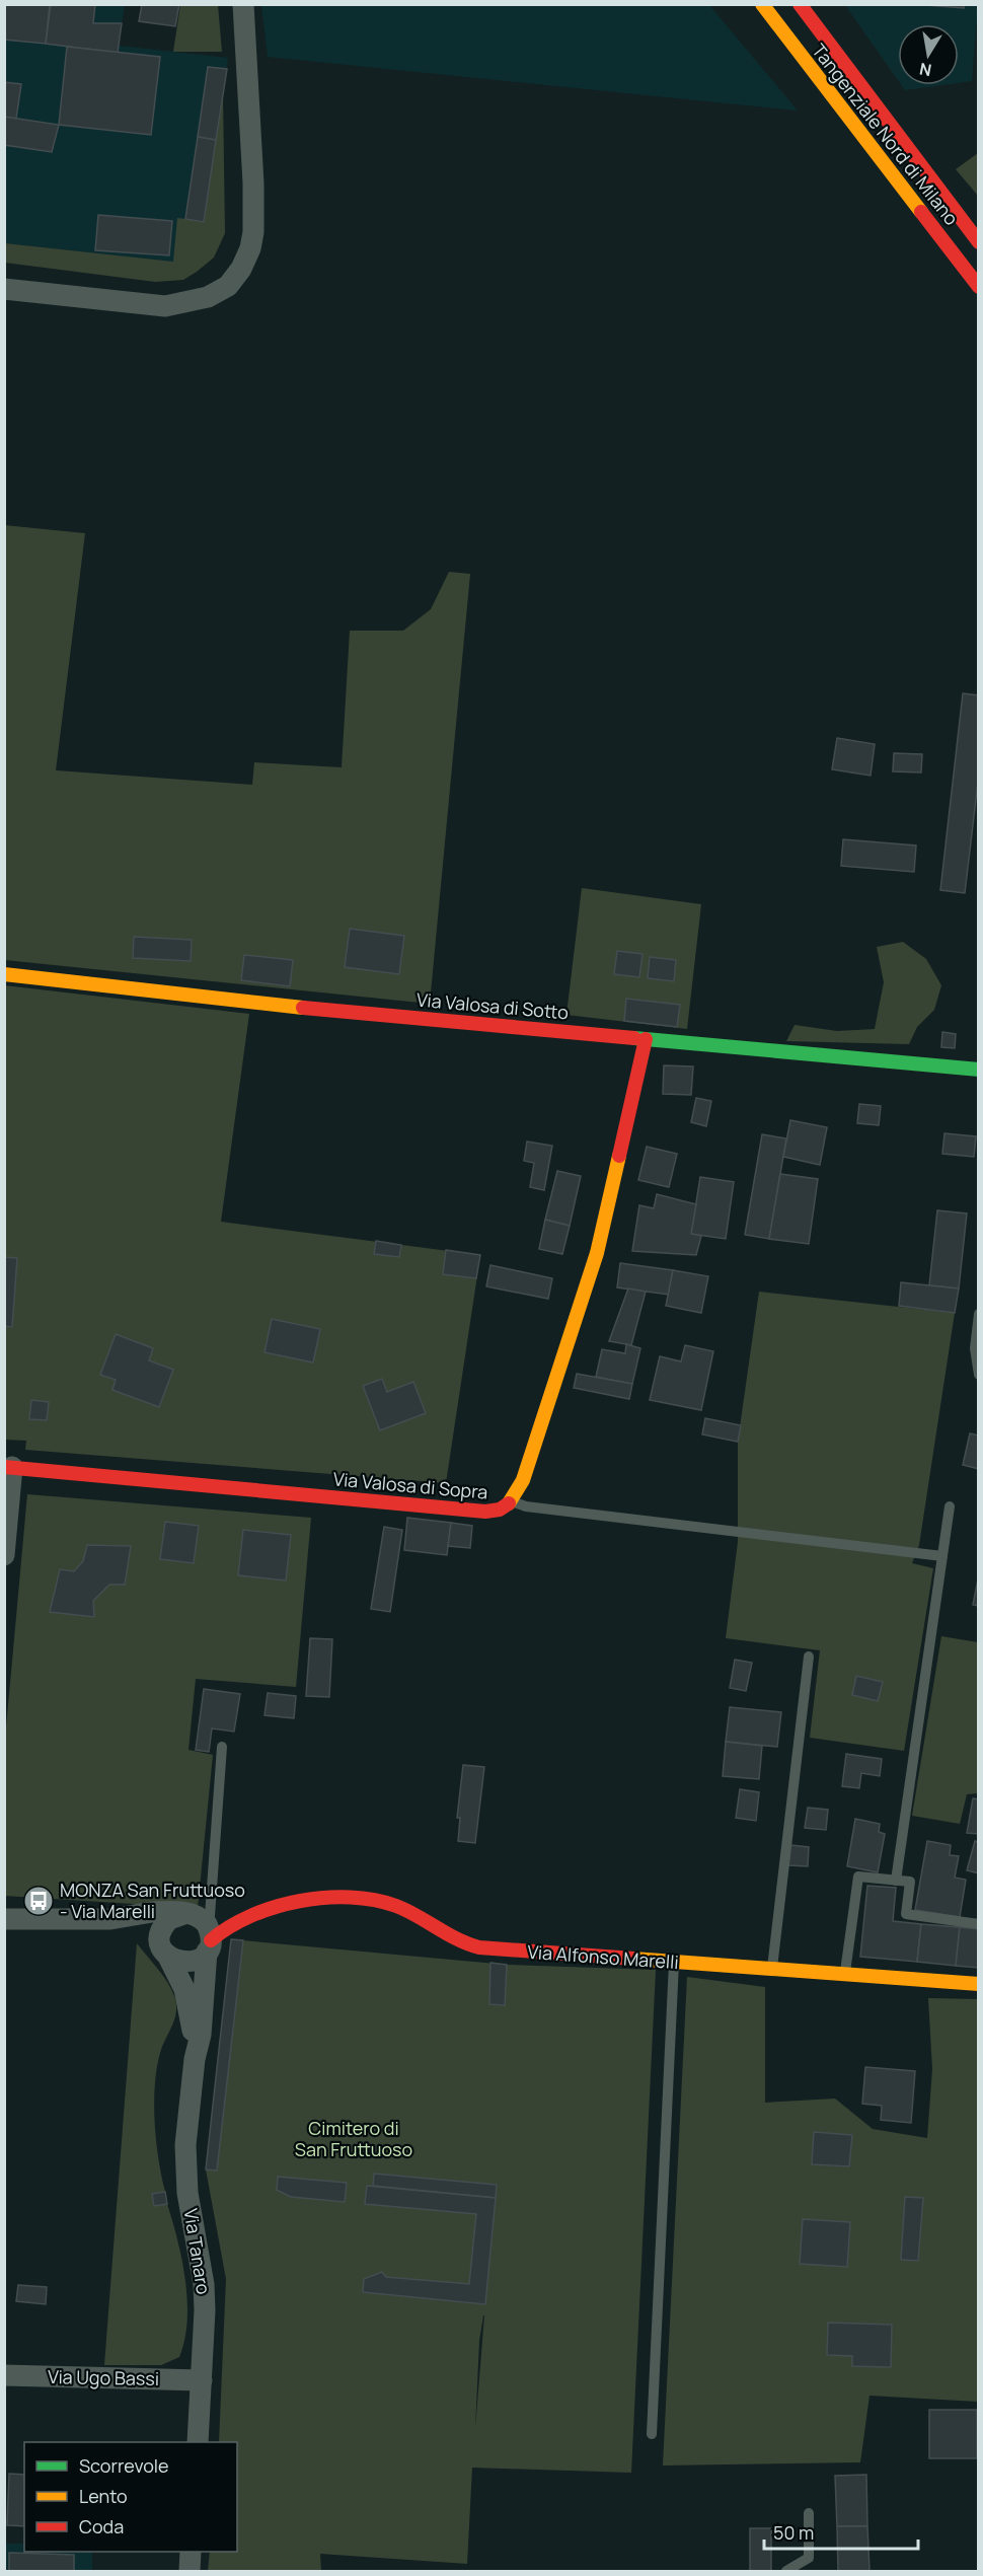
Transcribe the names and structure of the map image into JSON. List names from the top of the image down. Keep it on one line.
{"streets":{"main road":["Tangenziale Nord di Milano","Via Valosa di Sotto","Via Valosa di Sopra","Via Alfonso Marelli"],"street":["Via Tanaro","Via Ugo Bassi"]},"crossings":[["Via Valosa di Sotto","Via Valosa di Sopra"],["Via Alfonso Marelli","Via Tanaro"],["Via Tanaro","Via Ugo Bassi"]],"parks":["Cimitero di San Fruttuoso"],"places":{"bus stop":["MONZA San Fruttuoso - Via Marelli"]},"legend":["Scorrevole","Lento","Coda"],"scale_bar":"50 m","north":"bottom"}
